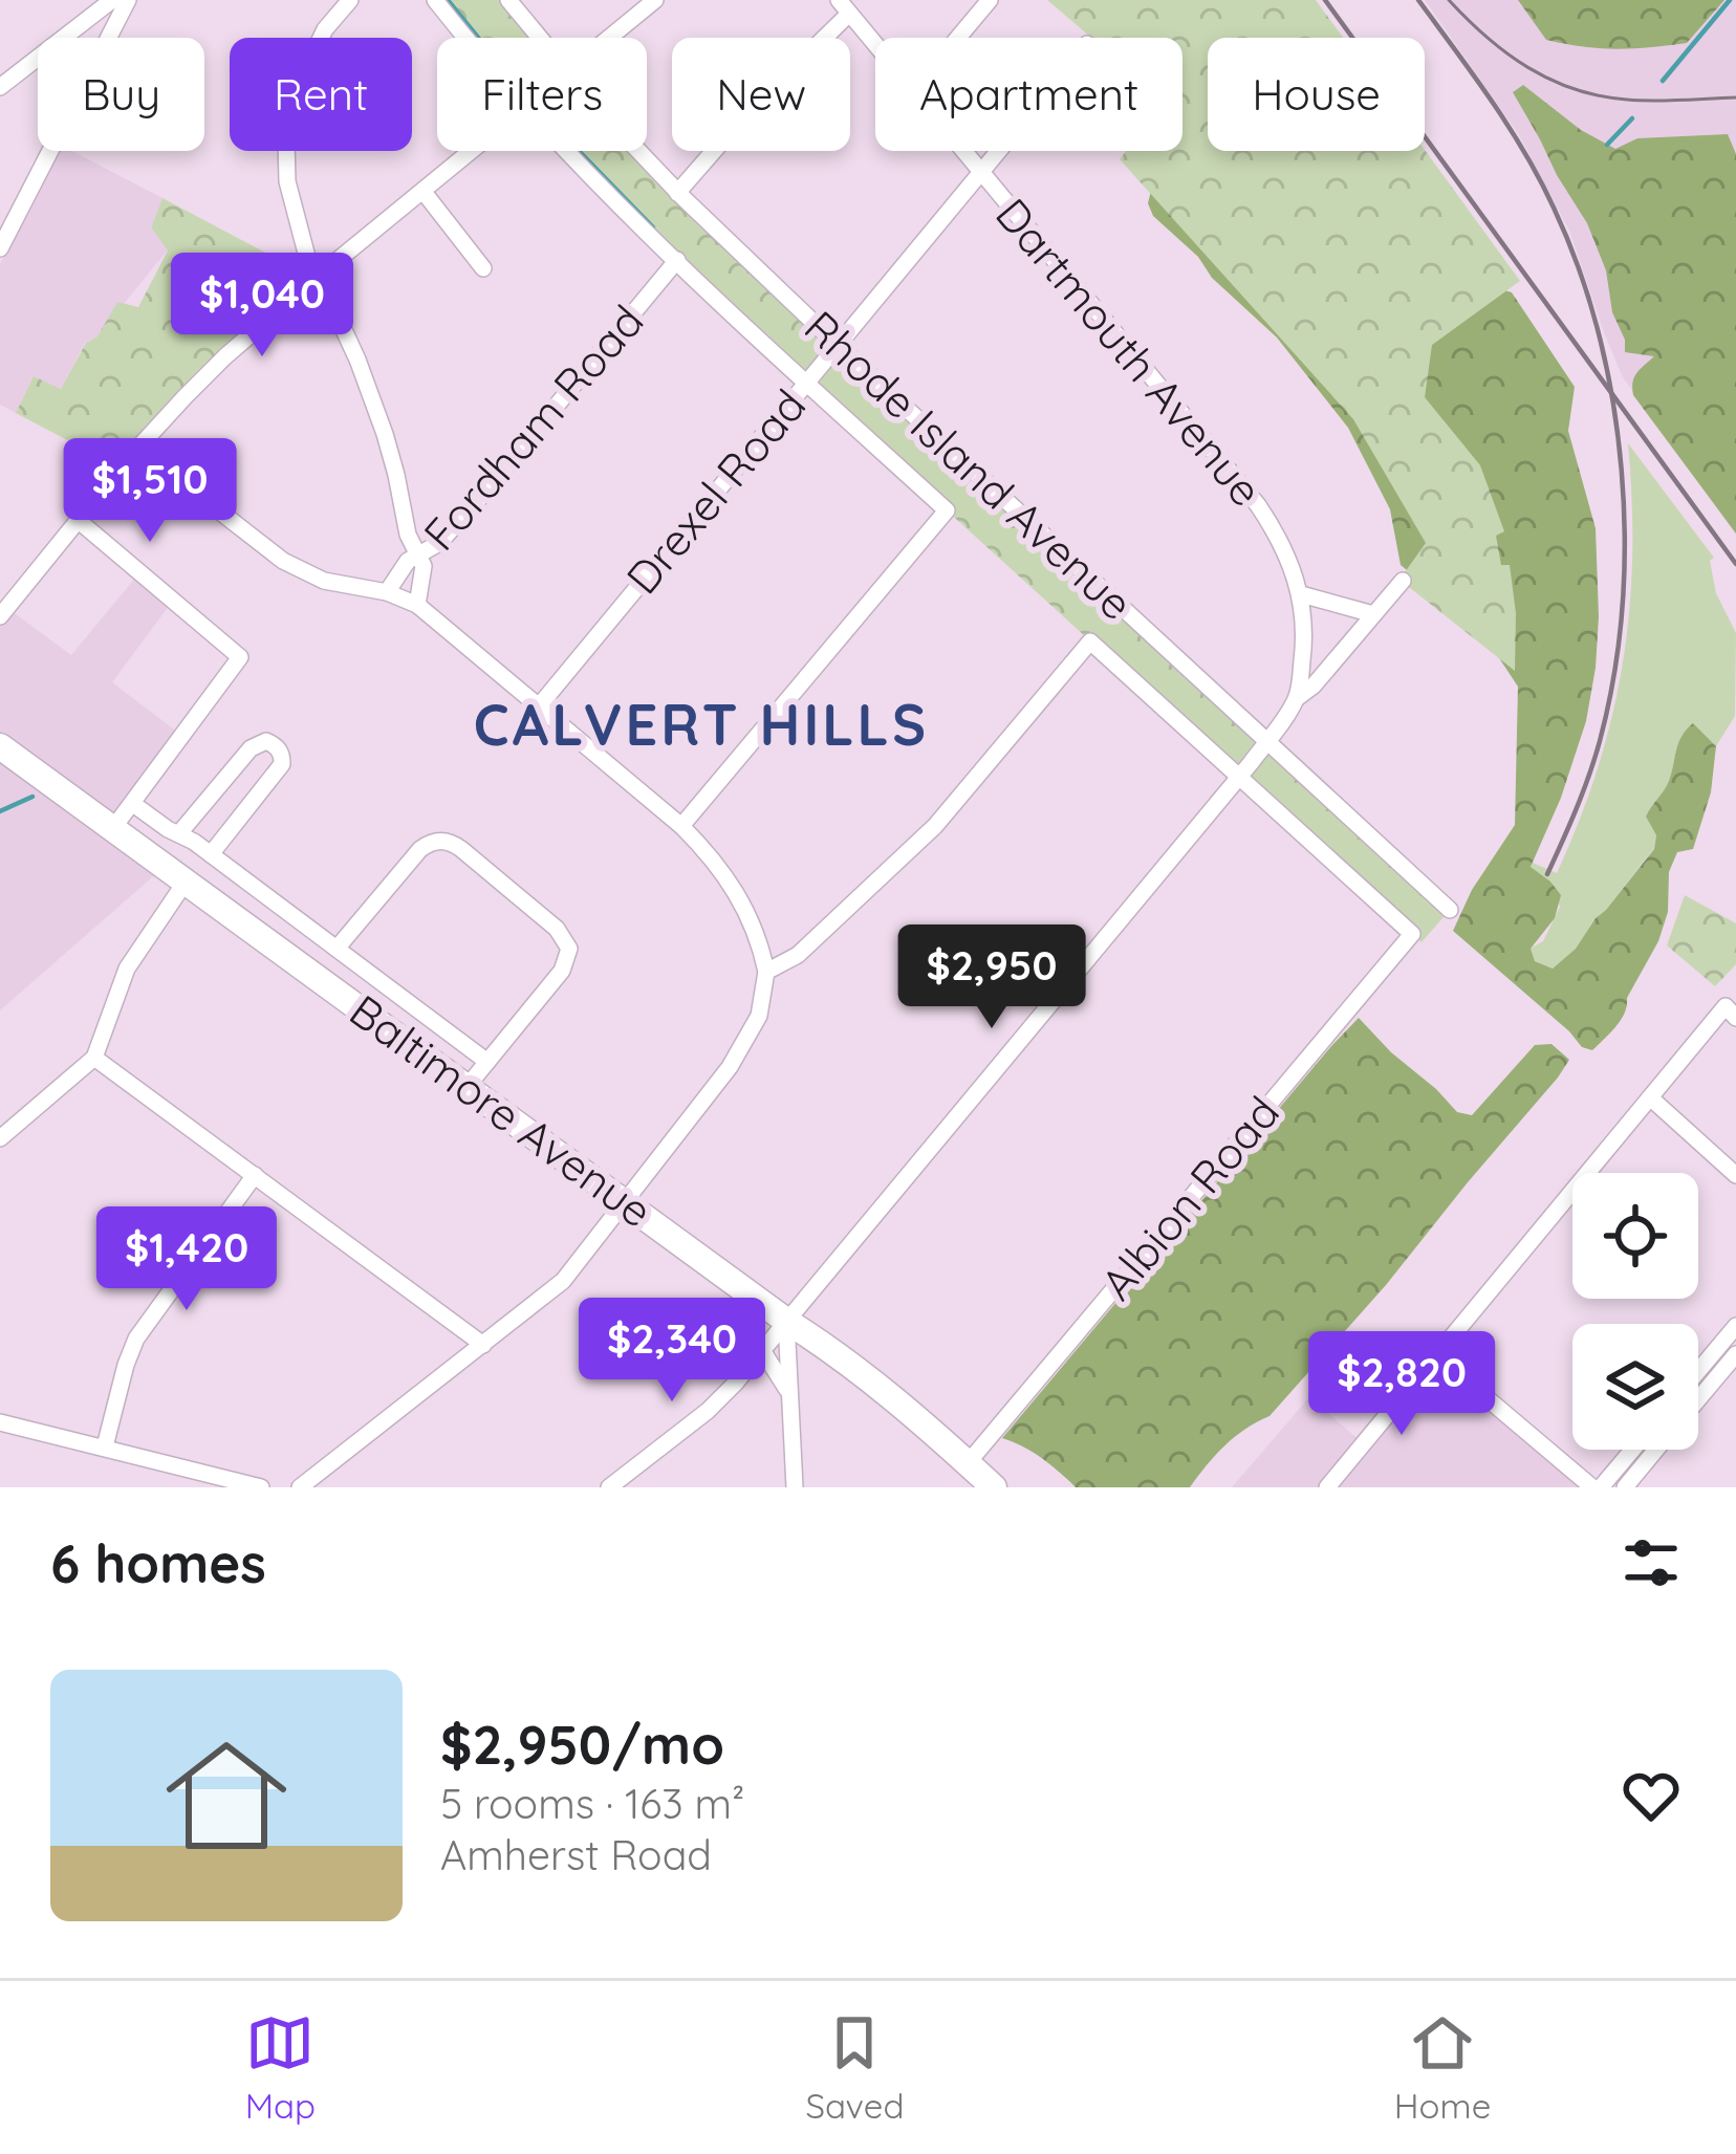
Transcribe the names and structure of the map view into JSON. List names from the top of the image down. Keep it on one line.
{"streets":{"main road":["Baltimore Avenue"],"street":["Dartmouth Avenue","Fordham Road","Rhode Island Avenue","Drexel Road","Albion Road"]},"crossings":[["Dartmouth Avenue","Rhode Island Avenue"],["Dartmouth Avenue","Drexel Road"],["Dartmouth Avenue","Baltimore Avenue"],["Fordham Road","Rhode Island Avenue"],["Rhode Island Avenue","Drexel Road"],["Rhode Island Avenue","Albion Road"],["Baltimore Avenue","Albion Road"]],"districts":["CALVERT HILLS"],"page":{"chip":["Buy","Rent","Filters","New","Apartment","House"],"price":["$1,040","$1,510","$2,950","$1,420","$2,340","$2,820"],"heading":"6 homes","list":[{"name":"$2,950/mo","note":"5 rooms · 163 m² · Amherst Road"}],"tabs":["Map","Saved","Home"]}}
